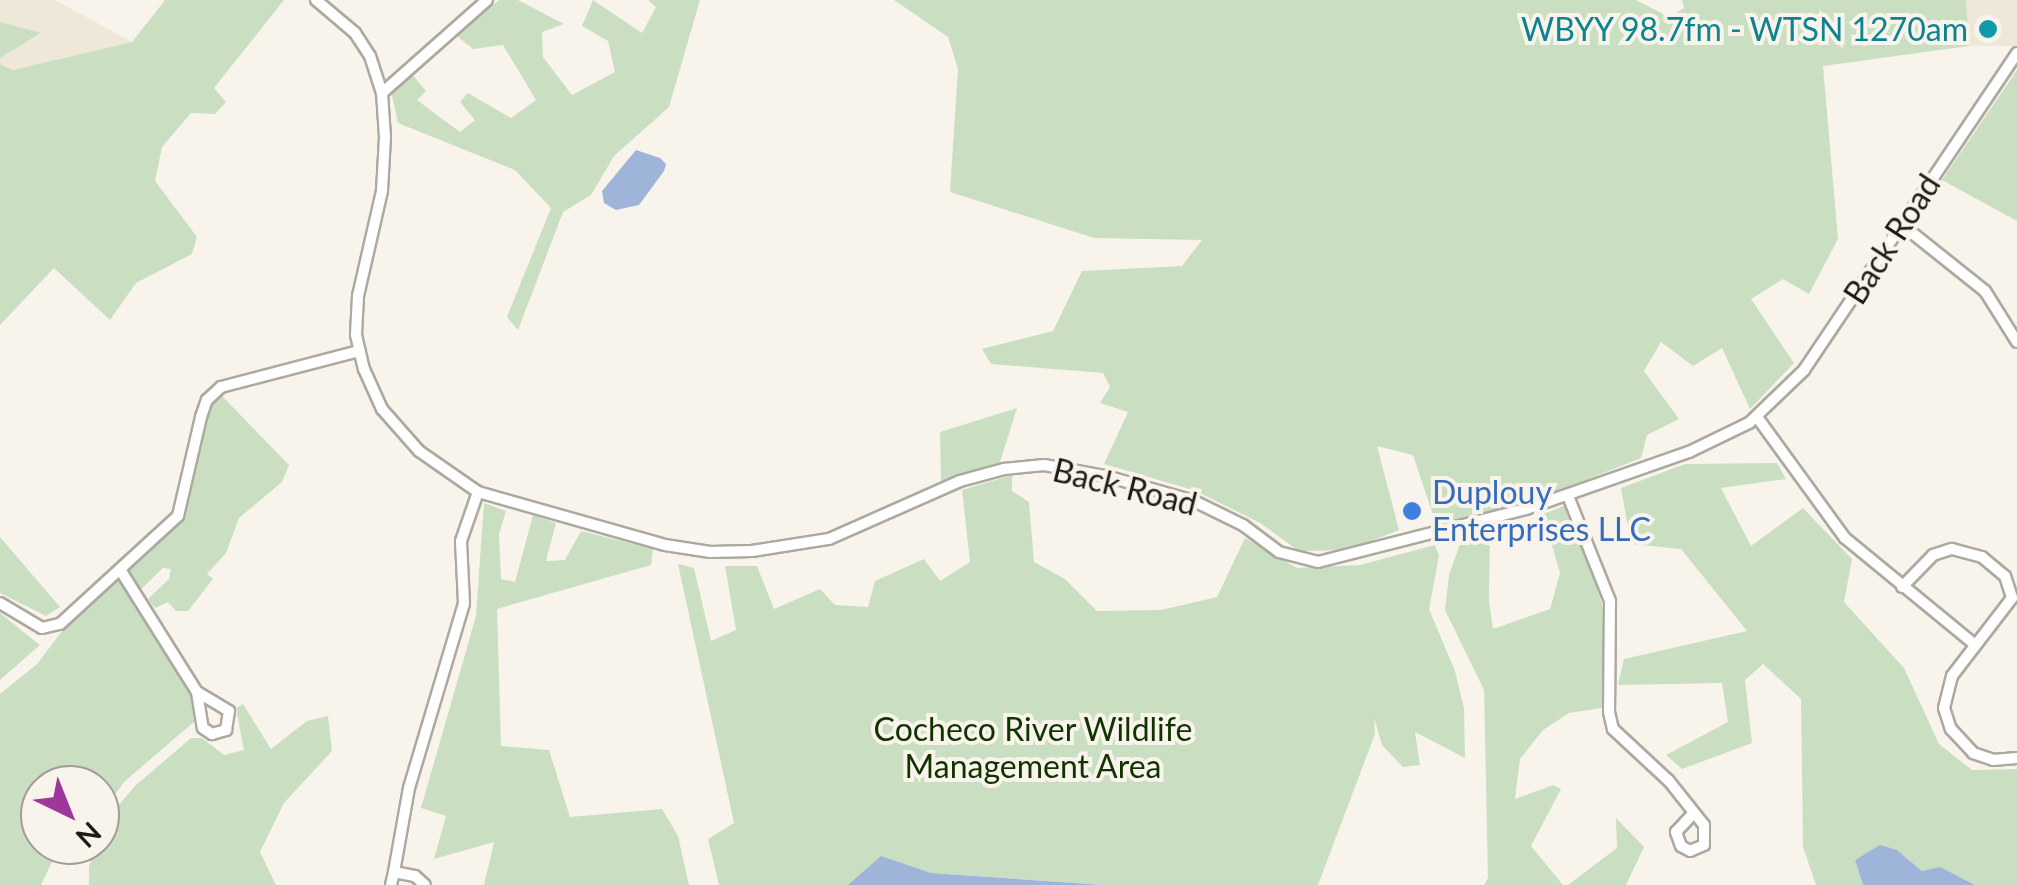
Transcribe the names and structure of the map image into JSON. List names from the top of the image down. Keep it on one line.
{"streets":{"street":["Back Road"]},"parks":["Cocheco River Wildlife Management Area"],"places":["WBYY 98.7fm - WTSN 1270am","Duplouy Enterprises LLC"],"north":"bottom right"}
